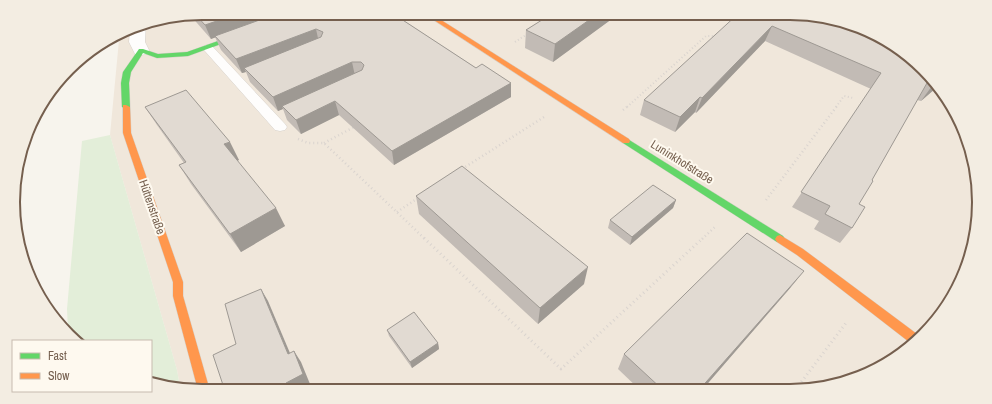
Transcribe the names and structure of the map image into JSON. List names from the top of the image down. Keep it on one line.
{"streets":{"street":["Luninkhofstraße","Hüttenstraße"]},"legend":["Fast","Slow"]}
